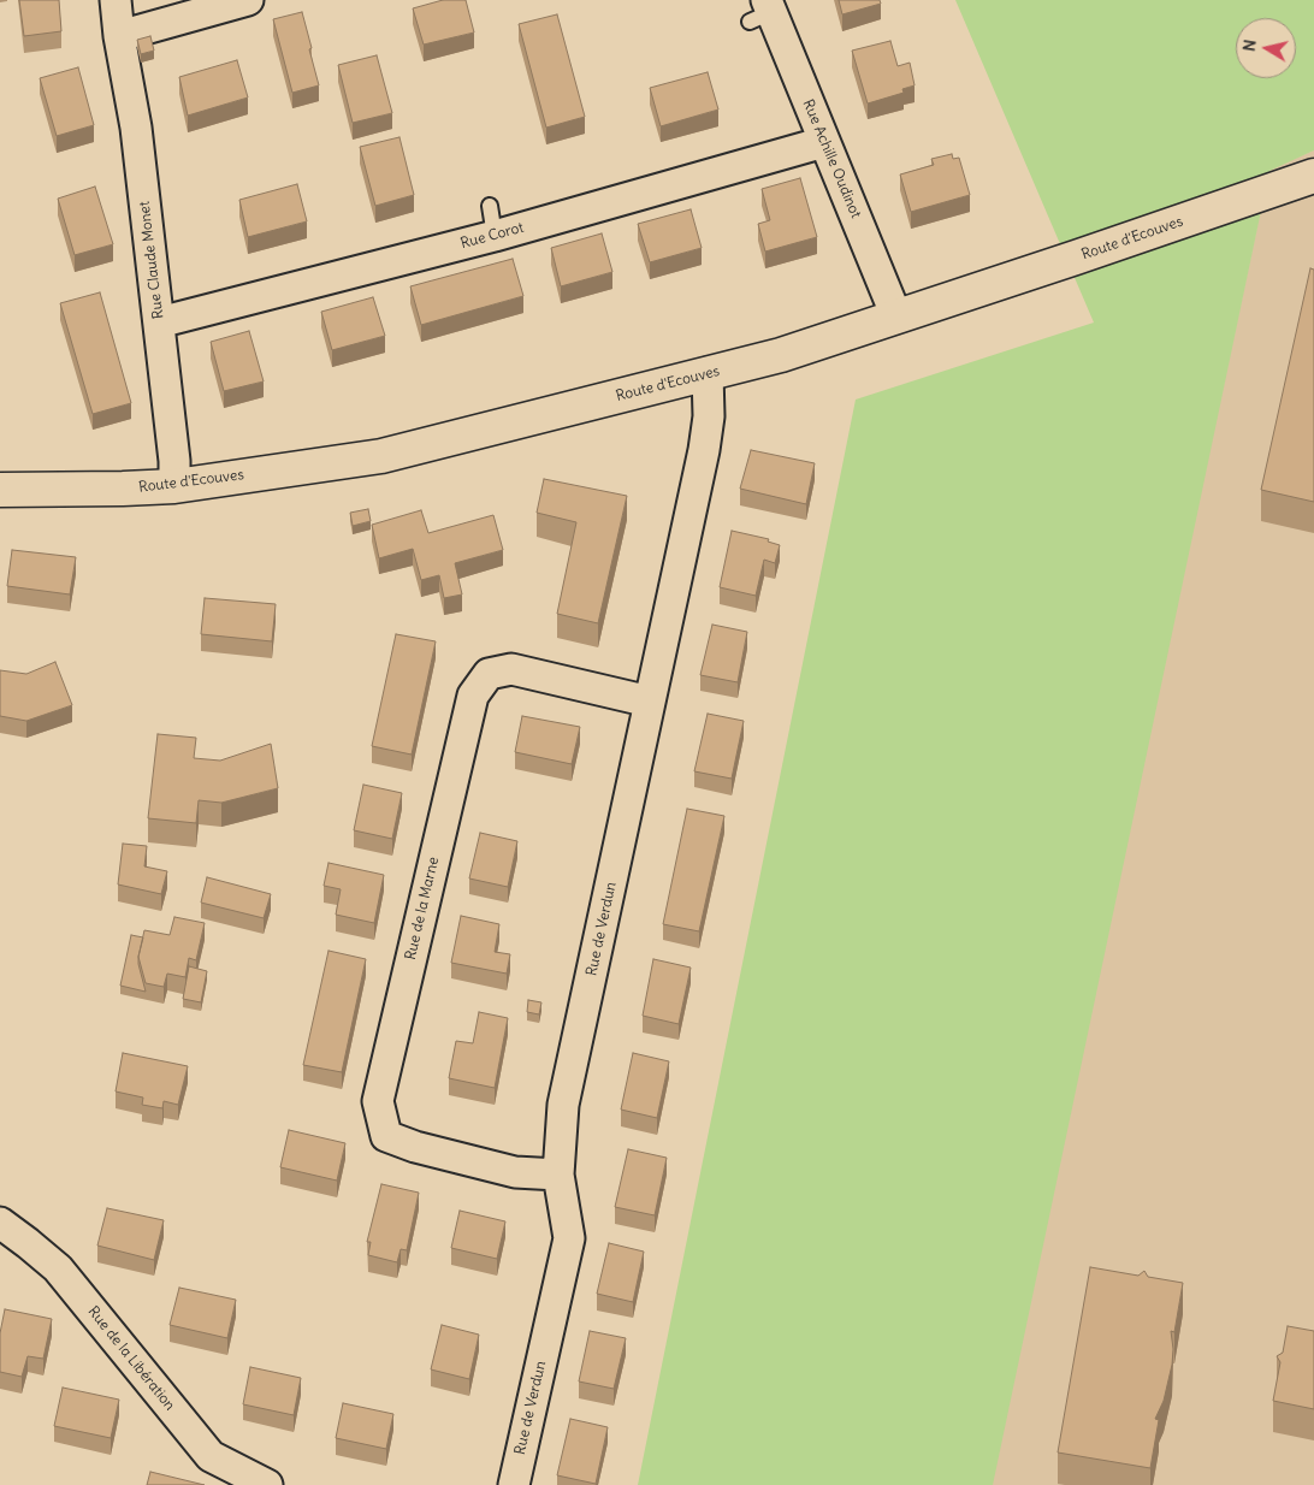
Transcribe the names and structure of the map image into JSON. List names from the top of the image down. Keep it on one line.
{"streets":{"main road":["Route d'Ecouves"],"street":["Rue Achille Oudinot","Rue Corot","Rue Claude Monet","Rue de la Marne","Rue de Verdun","Rue de la Libération"]},"crossings":[["Rue Achille Oudinot","Rue Corot"],["Rue Achille Oudinot","Route d'Ecouves"],["Rue Corot","Rue Claude Monet"],["Route d'Ecouves","Rue Claude Monet"],["Route d'Ecouves","Rue de Verdun"],["Rue de la Marne","Rue de Verdun"]],"north":"left"}
